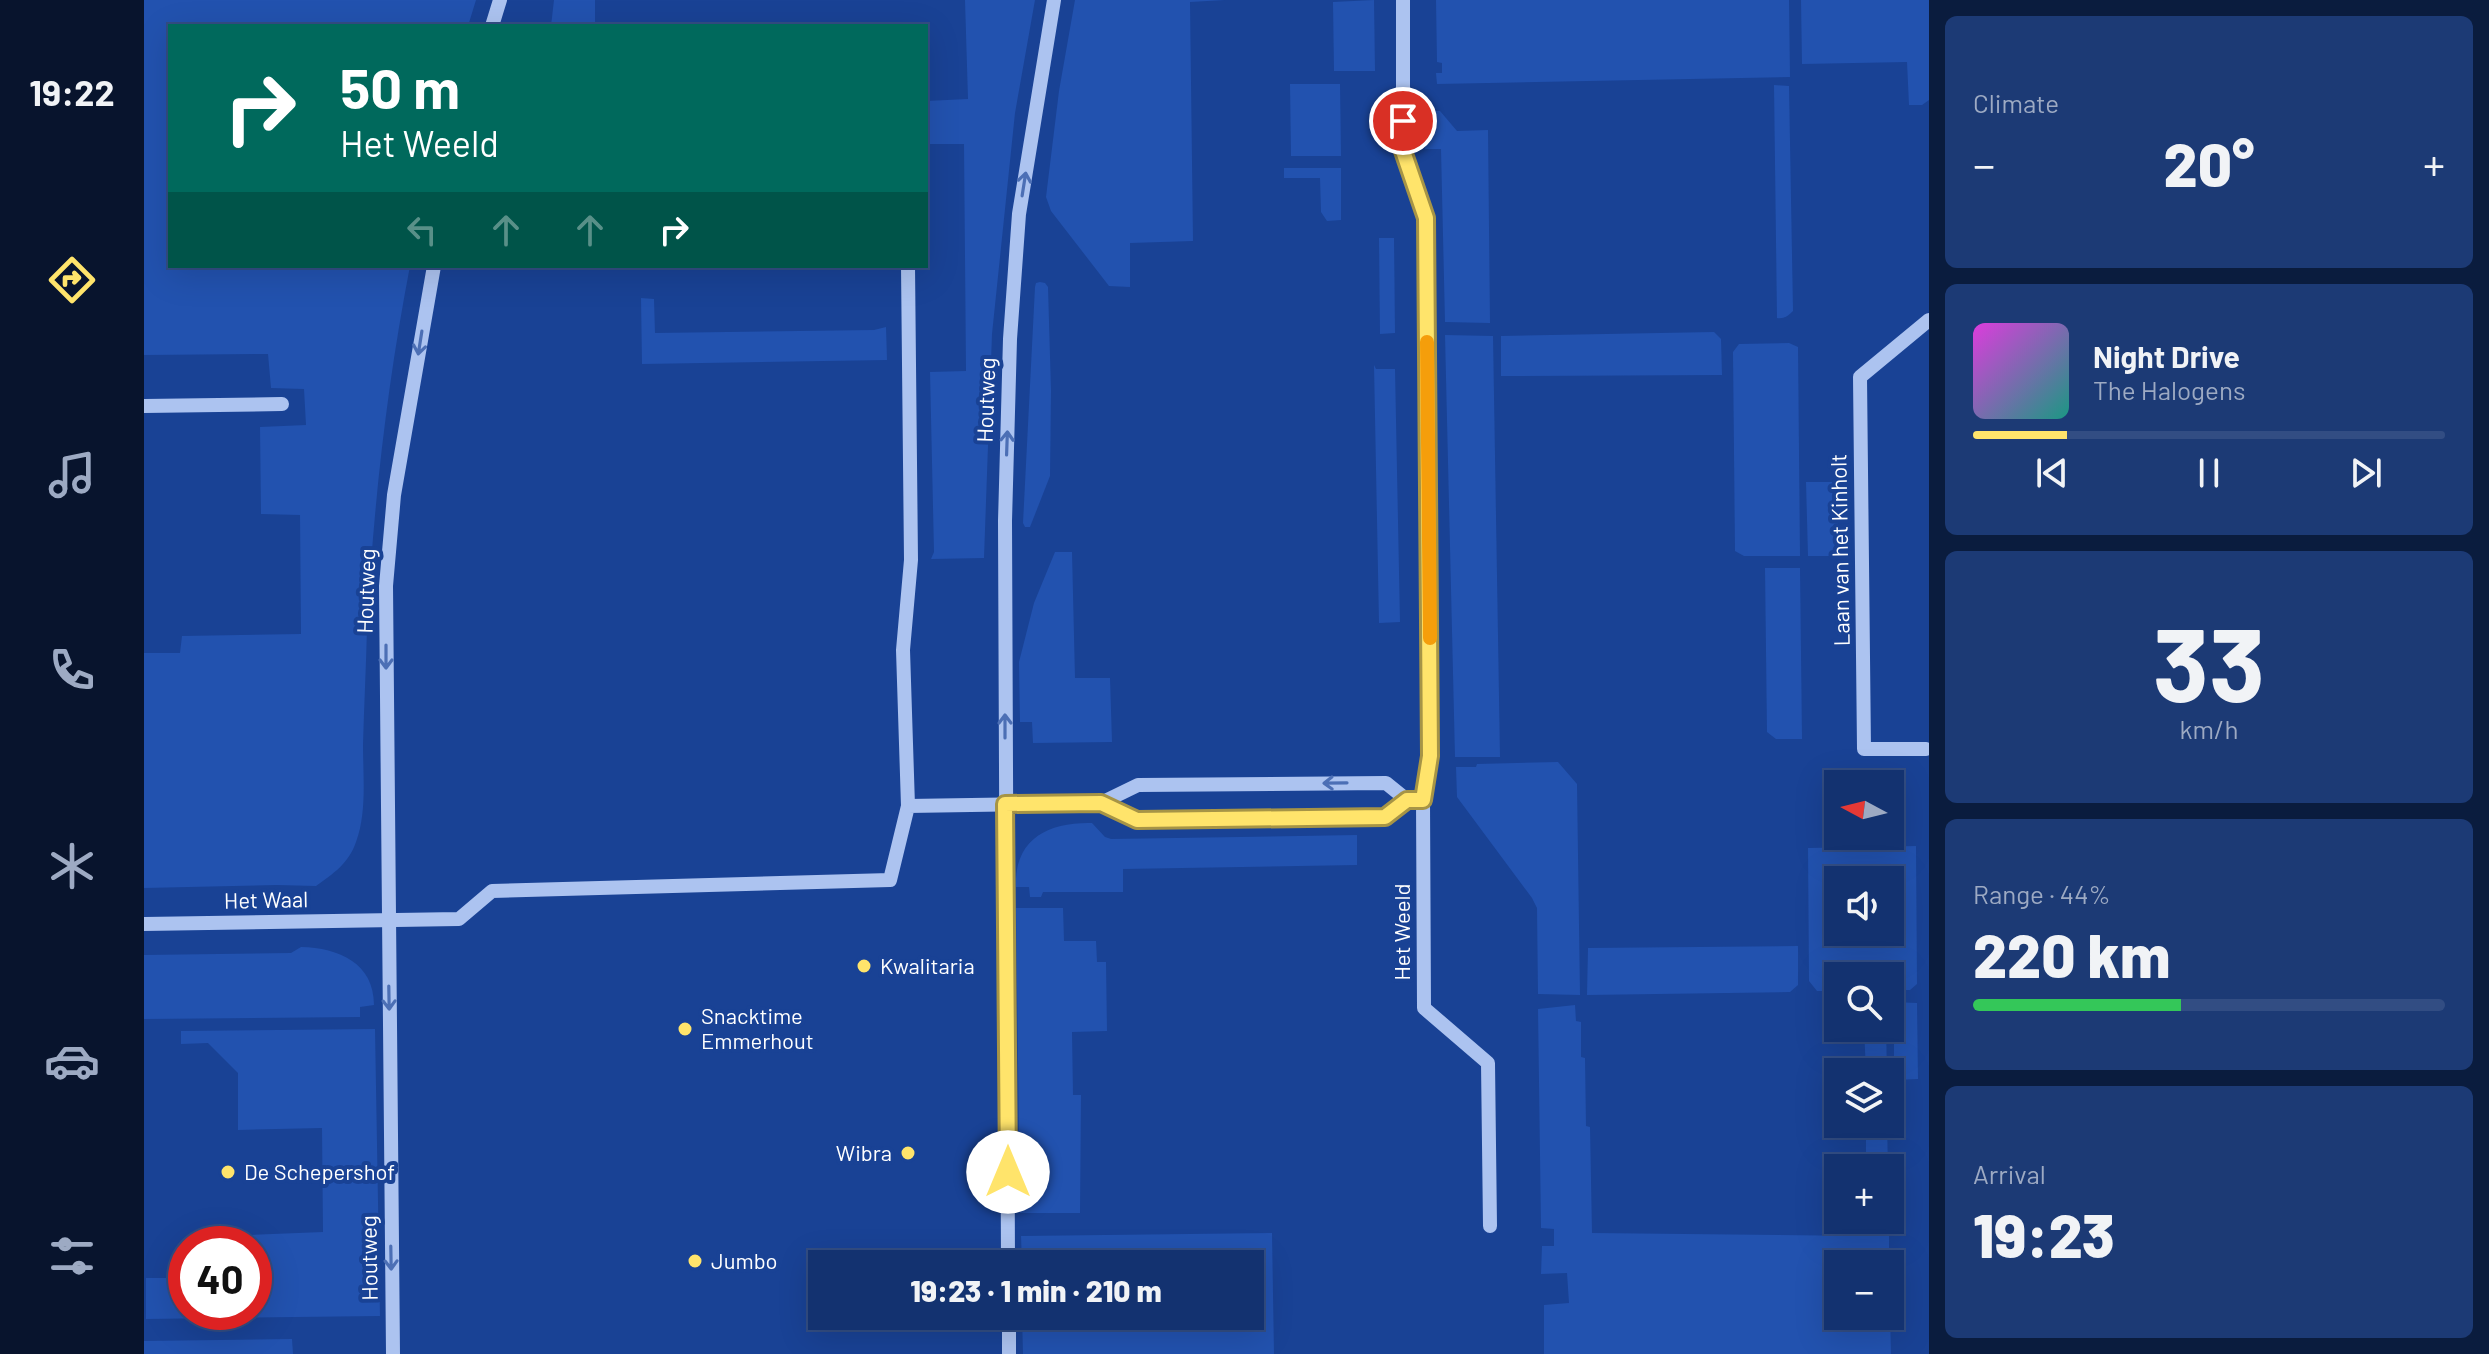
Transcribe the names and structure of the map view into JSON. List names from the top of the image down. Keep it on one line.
{"streets":{"street":["Houtweg","Laan van het Kinholt","Het Waal","Het Weeld"]},"crossings":[["Houtweg","Het Waal"]],"places":["Kwalitaria","Snacktime Emmerhout","Wibra","De Schepershof","Jumbo"],"north":"left","page":{"tabs":"19:22","tile":["Climate",["33","km/h"],["Range · 44%","220 km"],["Arrival","19:23"]],"turn":["50 m","Het Weeld"],"heat":["−","20°","+"],"song":["Night Drive","The Halogens"],"map_buttons":["+","−"],"limit":"40","trip":"19:23 · 1 min · 210 m"}}
